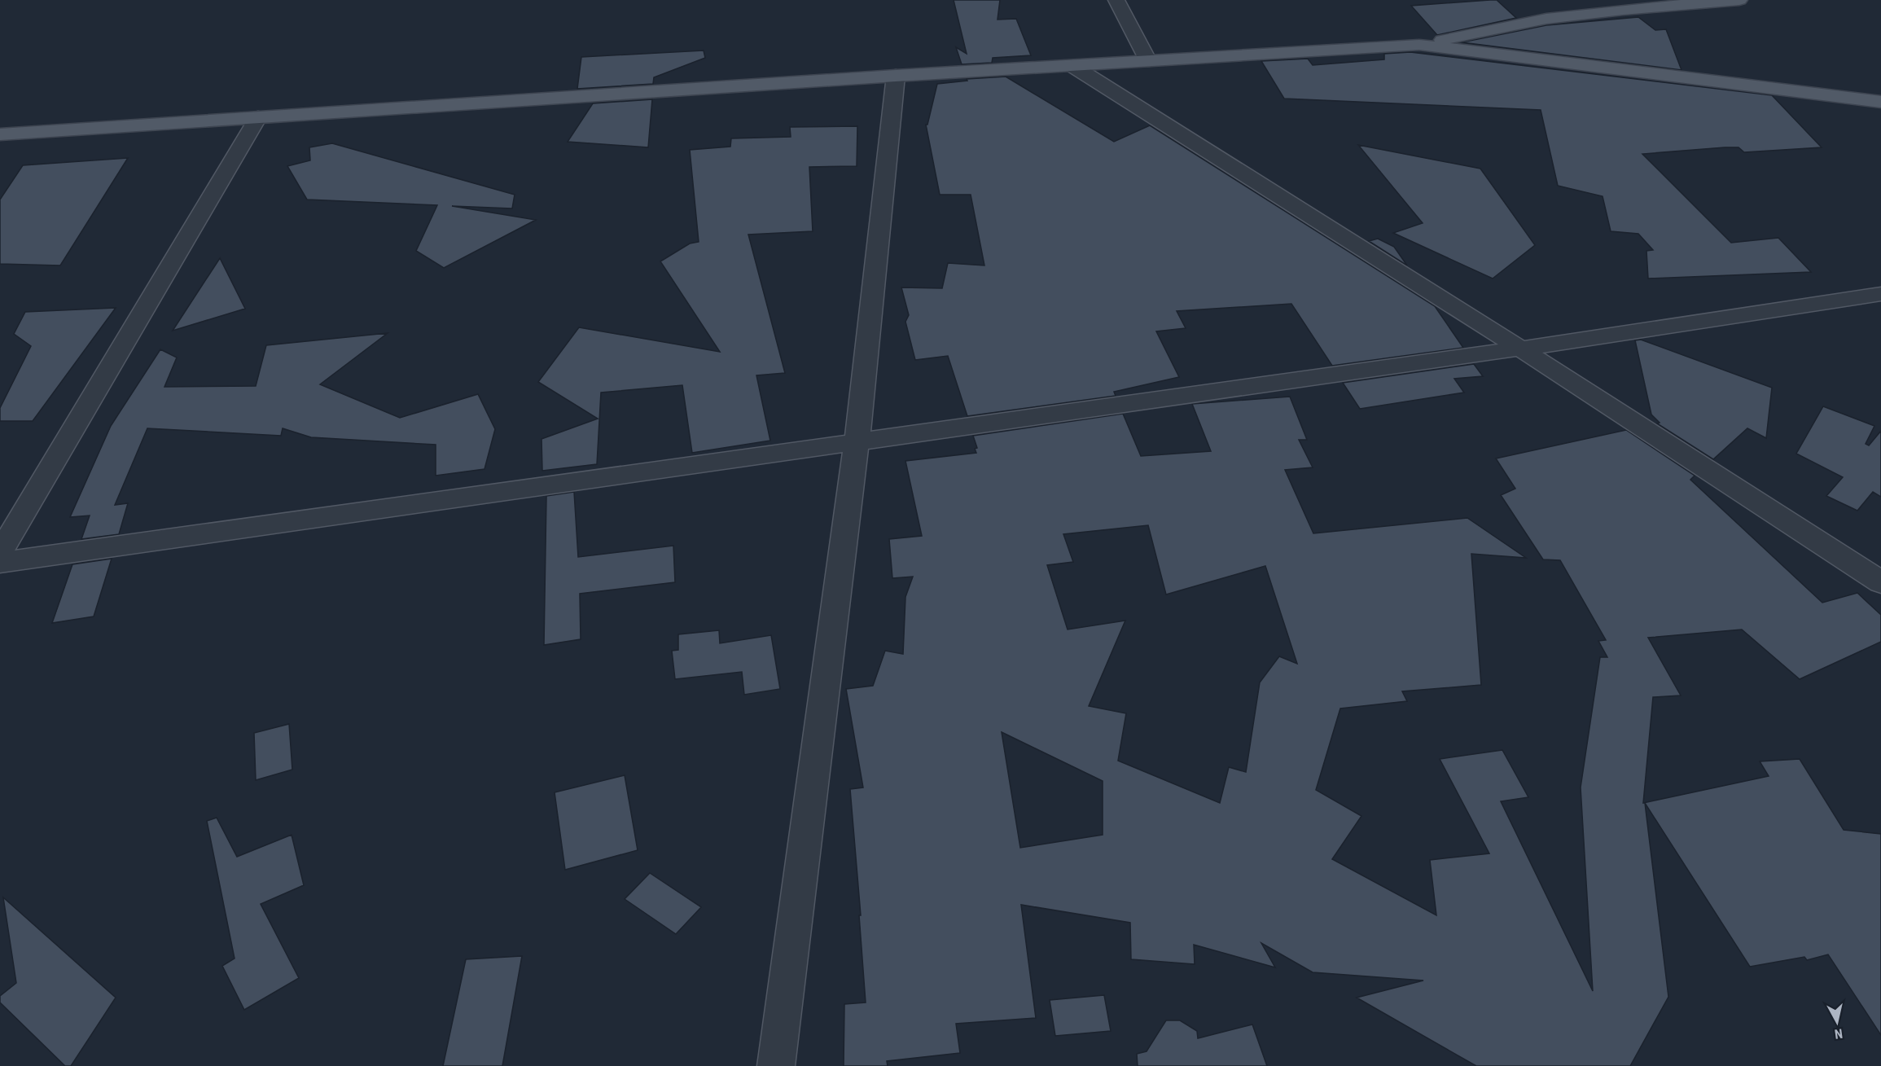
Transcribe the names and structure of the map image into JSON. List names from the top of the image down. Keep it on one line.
{"north":"bottom"}
